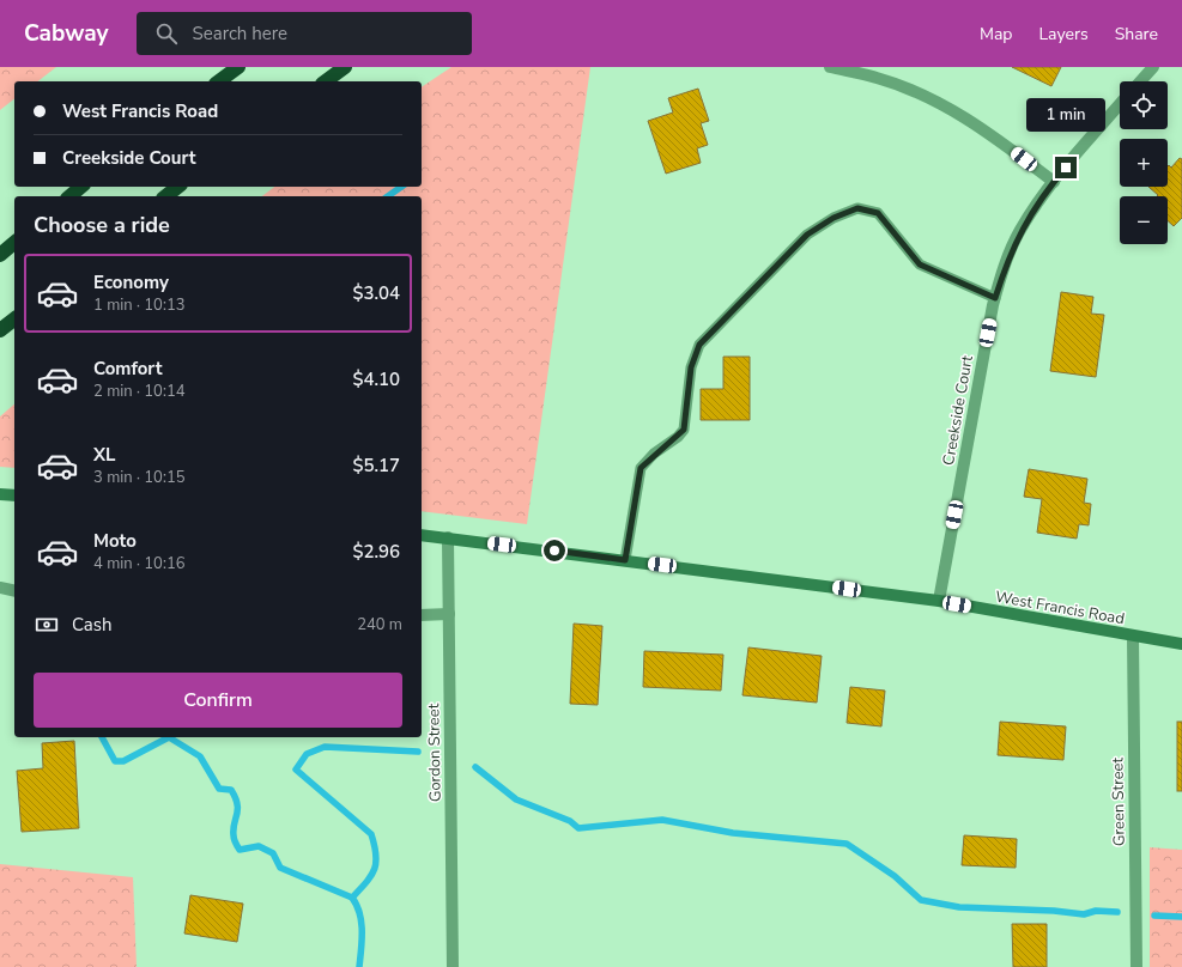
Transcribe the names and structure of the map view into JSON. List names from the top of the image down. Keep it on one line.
{"streets":{"street":["Creekside Court","West Francis Road","Gordon Street","Green Street"]},"crossings":[["Creekside Court","West Francis Road"],["West Francis Road","Gordon Street"],["West Francis Road","Green Street"]],"page":{"header":"Cabway","search":"Search here","nav":["Map","Layers","Share"],"map_buttons":["+","−"],"banner":["West Francis Road","Creekside Court"],"bubble":"1 min","heading":"Choose a ride","list":[{"name":"Economy","note":"1 min · 10:13","value":"$3.04"},{"name":"Comfort","note":"2 min · 10:14","value":"$4.10"},{"name":"XL","note":"3 min · 10:15","value":"$5.17"},{"name":"Moto","note":"4 min · 10:16","value":"$2.96"}],"pay":["Cash","240 m"],"buttons":"Confirm"}}
